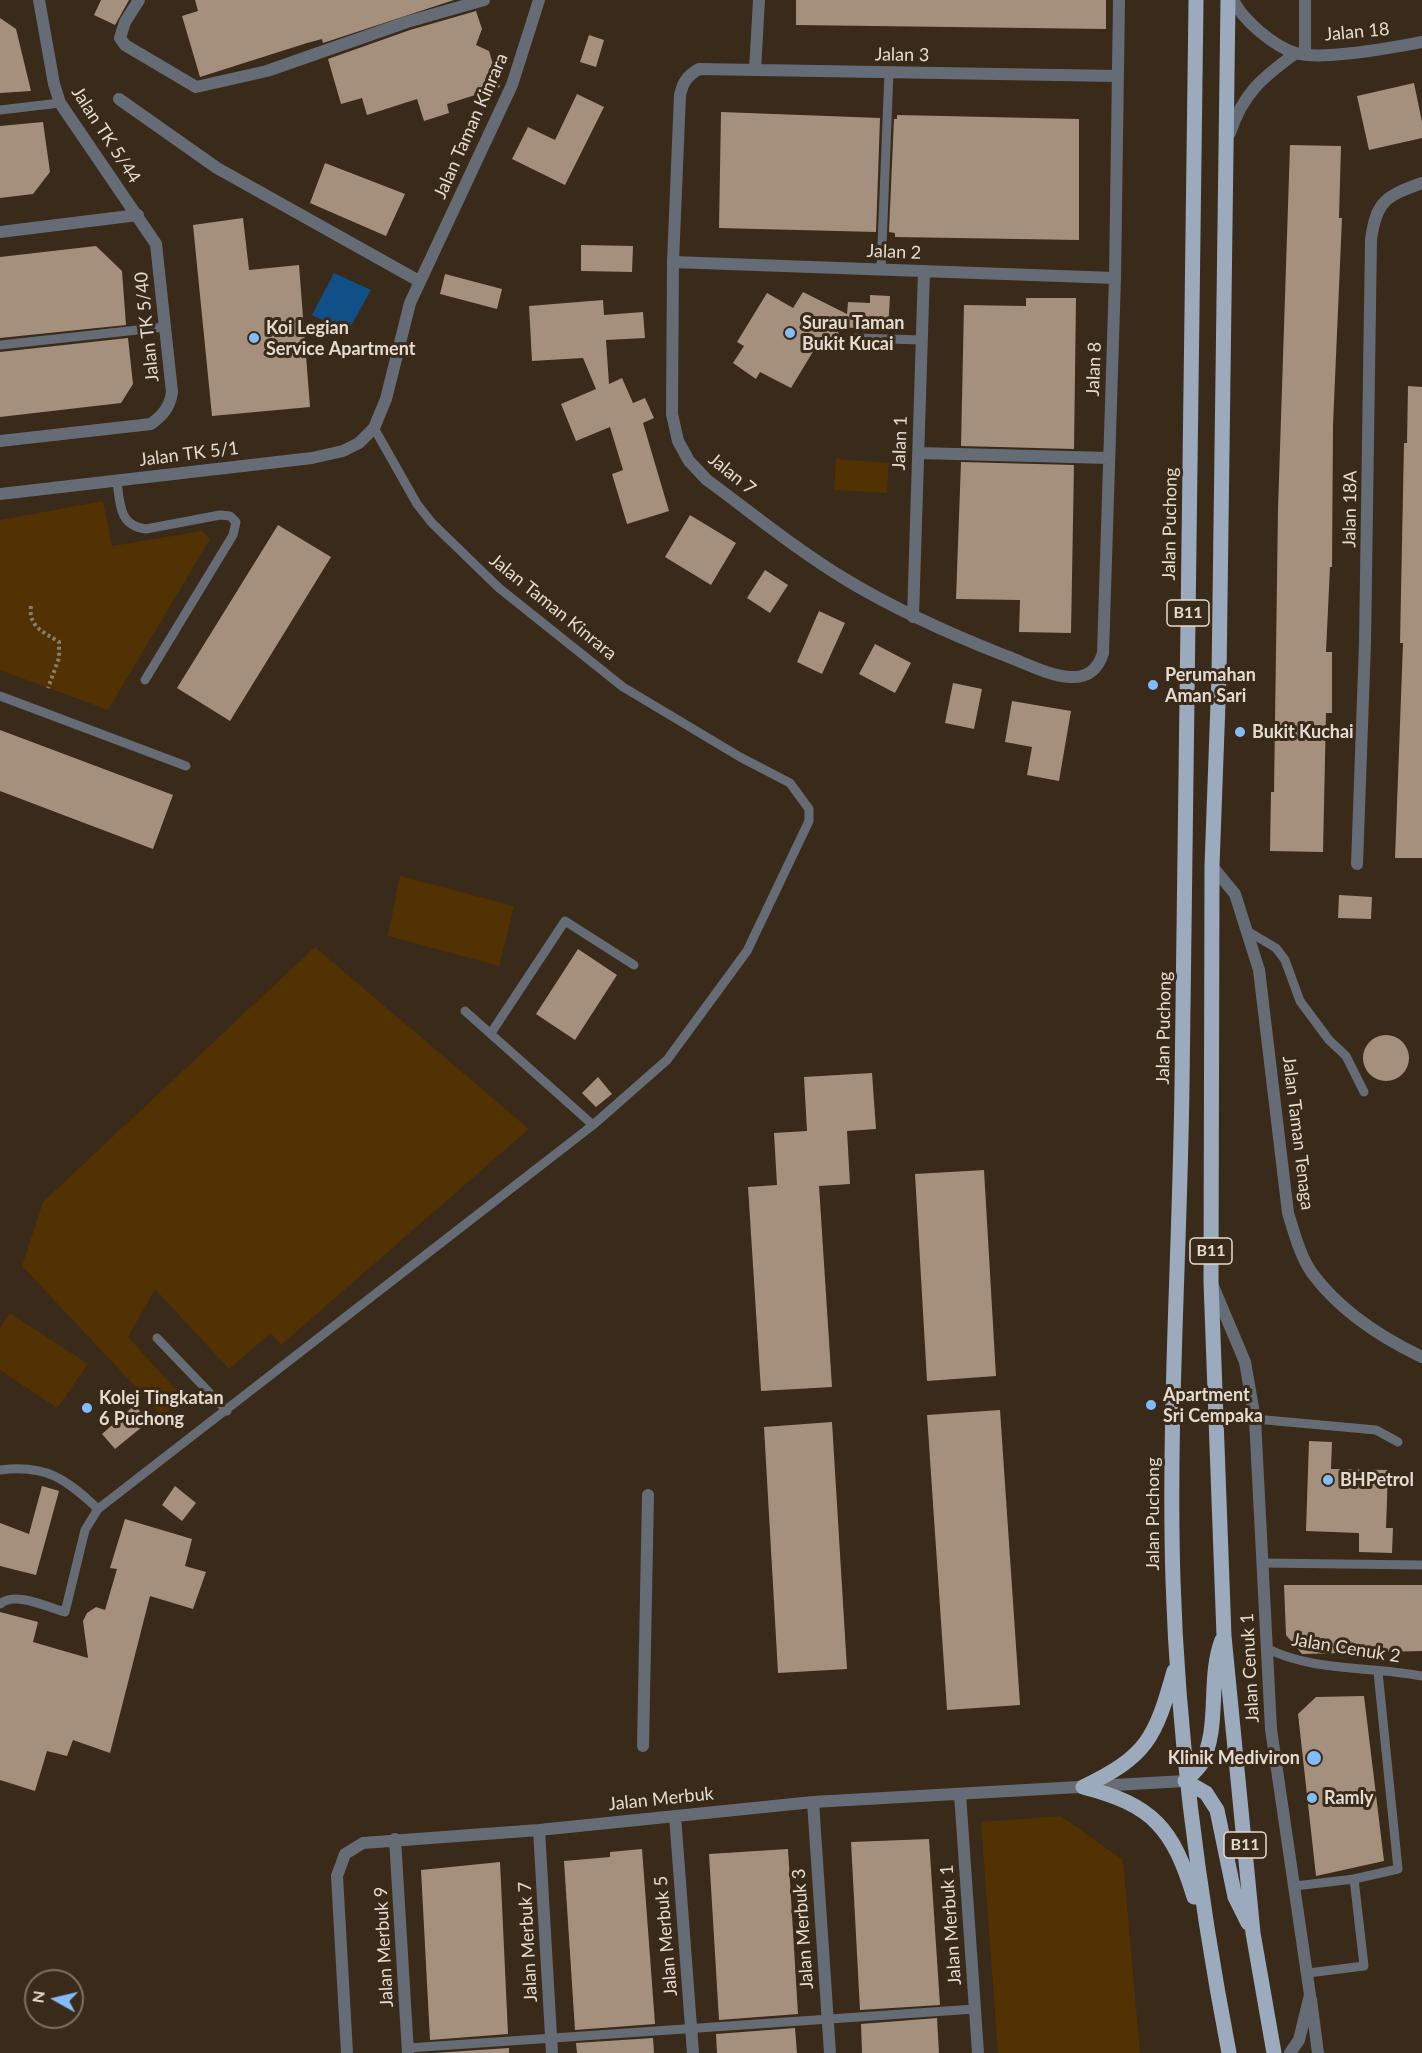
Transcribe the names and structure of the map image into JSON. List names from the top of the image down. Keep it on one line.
{"streets":{"main road":["Jalan Puchong","B11"],"street":["Jalan 18","Jalan 3","Jalan Taman Kinrara","Jalan TK 5/44","Jalan 2","Jalan TK 5/40","Jalan 8","Jalan 1","Jalan TK 5/1","Jalan 7","Jalan 18A","Jalan Taman Tenaga","Jalan Cenuk 1","Jalan Merbuk","Jalan Merbuk 1","Jalan Merbuk 3","Jalan Merbuk 5","Jalan Merbuk 7","Jalan Merbuk 9"],"lane":["Jalan Cenuk 2"]},"crossings":[["Jalan 3","Jalan 8"],["Jalan 3","Jalan 7"],["Jalan Taman Kinrara","Jalan TK 5/1"],["Jalan TK 5/44","Jalan TK 5/40"],["Jalan 2","Jalan 8"],["Jalan 2","Jalan 1"],["Jalan 2","Jalan 7"],["Jalan 8","Jalan 7"],["Jalan 1","Jalan 7"],["Jalan Puchong","Jalan Merbuk"],["B11","Jalan Taman Tenaga"],["B11","Jalan Cenuk 1"],["Jalan Cenuk 2","Jalan Cenuk 1"],["Jalan Merbuk","Jalan Merbuk 1"],["Jalan Merbuk","Jalan Merbuk 3"],["Jalan Merbuk","Jalan Merbuk 5"],["Jalan Merbuk","Jalan Merbuk 7"],["Jalan Merbuk","Jalan Merbuk 9"]],"places":["Surau Taman Bukit Kucai","Koi Legian Service Apartment","Perumahan Aman Sari","Bukit Kuchai","Apartment Sri Cempaka","Kolej Tingkatan 6 Puchong","BHPetrol","Klinik Mediviron","Ramly"],"north":"left"}
